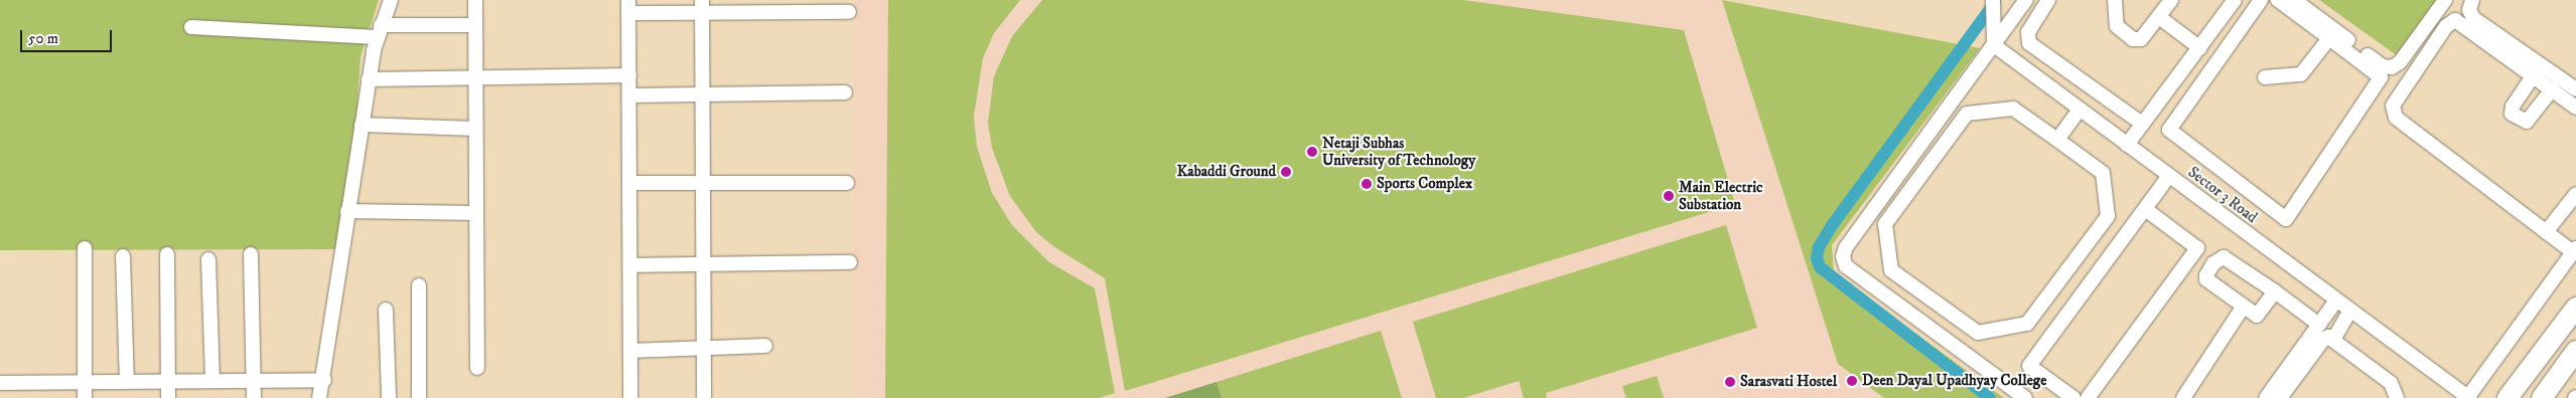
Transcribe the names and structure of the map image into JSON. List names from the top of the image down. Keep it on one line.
{"streets":{"street":["Sector 3 Road"]},"places":["Netaji Subhas University of Technology","Kabaddi Ground","Sports Complex","Main Electric Substation","Deen Dayal Upadhyay College","Sarasvati Hostel"],"scale_bar":"50 m"}
